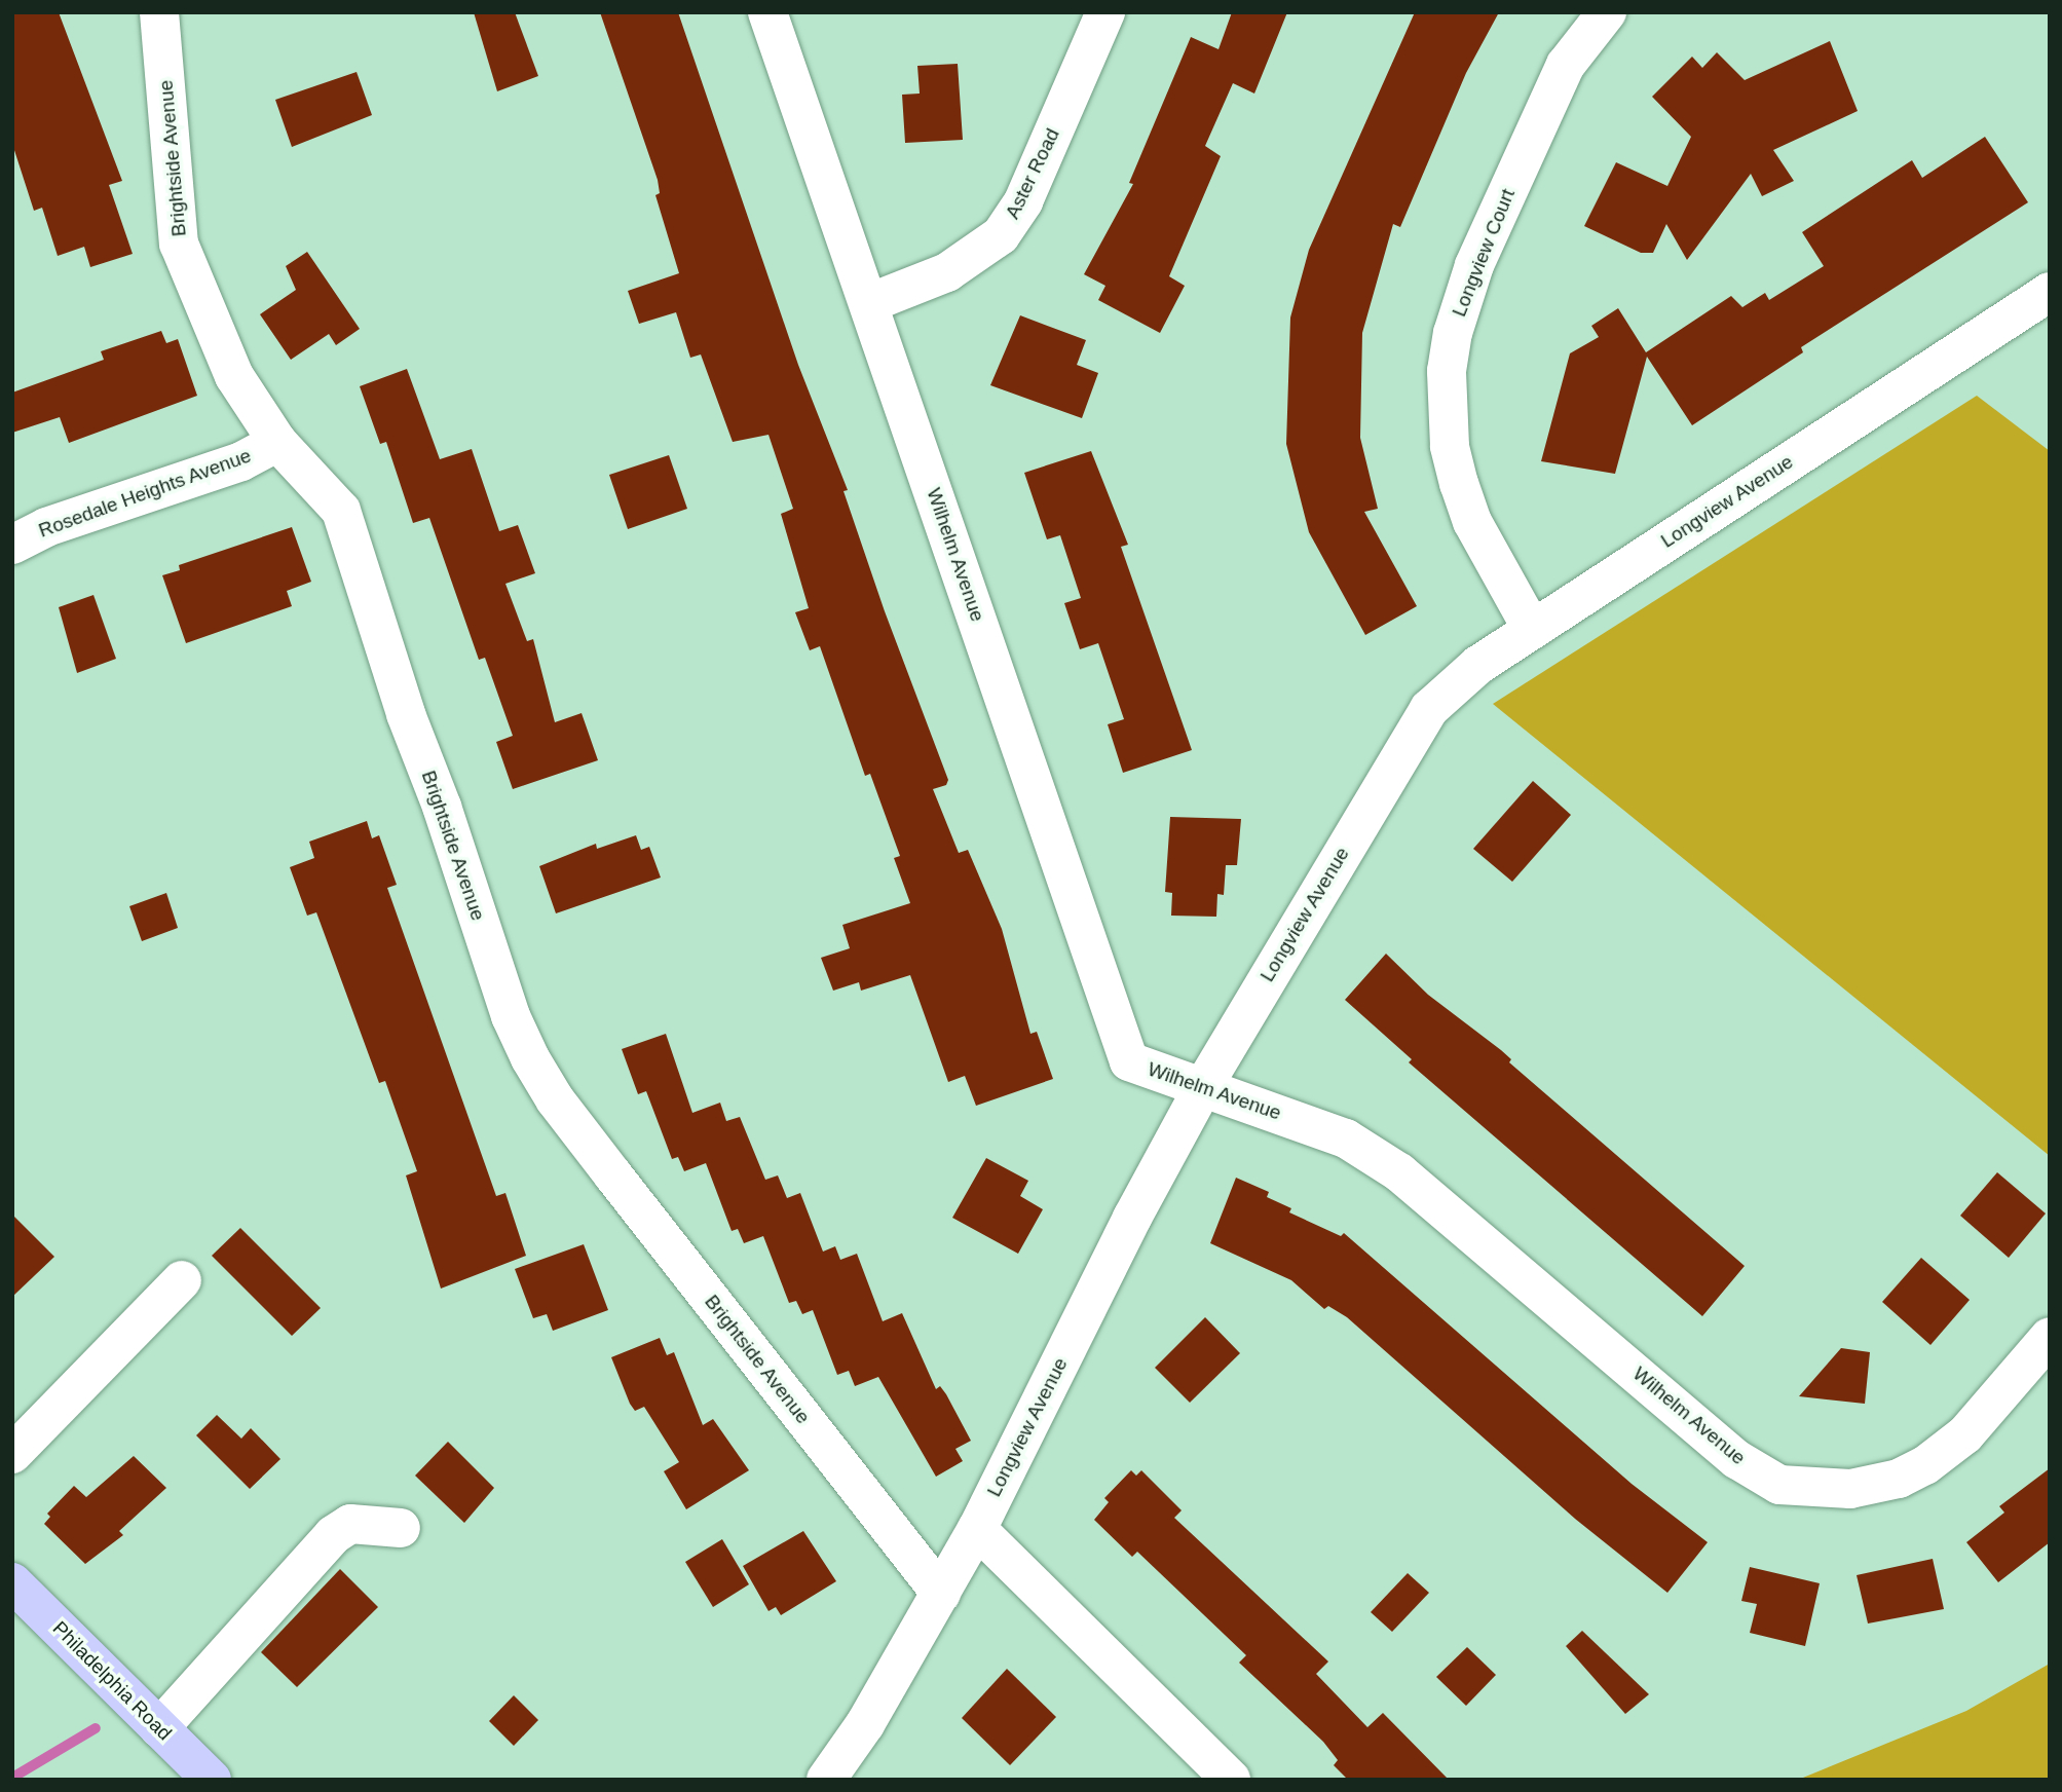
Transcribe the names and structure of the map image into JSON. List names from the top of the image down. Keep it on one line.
{"streets":{"main road":["Philadelphia Road"],"street":["Brightside Avenue","Aster Road","Longview Court","Rosedale Heights Avenue","Longview Avenue","Wilhelm Avenue"]},"crossings":[["Brightside Avenue","Rosedale Heights Avenue"],["Brightside Avenue","Longview Avenue"],["Aster Road","Wilhelm Avenue"],["Longview Court","Longview Avenue"],["Longview Avenue","Wilhelm Avenue"]]}
